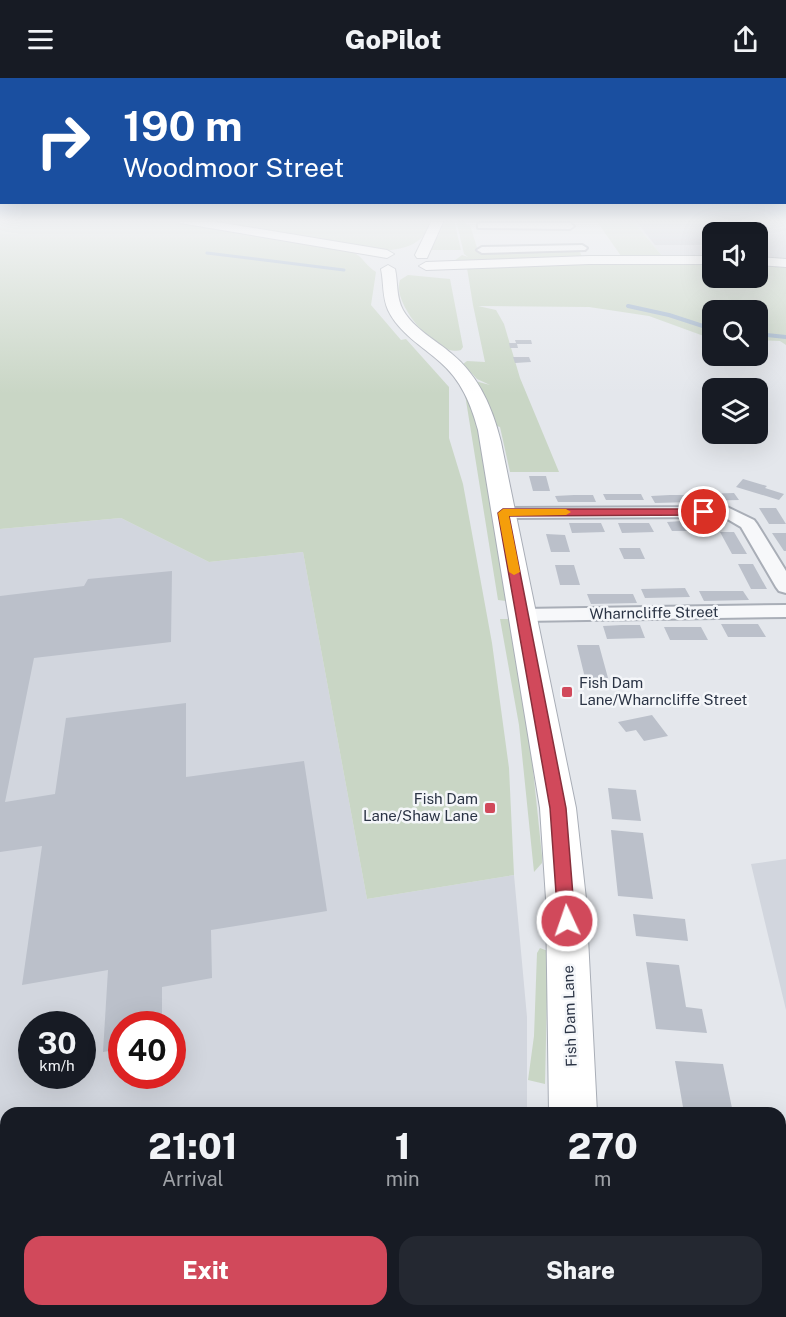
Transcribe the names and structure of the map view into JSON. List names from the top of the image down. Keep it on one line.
{"streets":{"street":["Wharncliffe Street","Fish Dam Lane"]},"crossings":[["Wharncliffe Street","Fish Dam Lane"]],"places":{"transit":["Fish Dam Lane/Wharncliffe Street","Fish Dam Lane/Shaw Lane"]},"page":{"header":"GoPilot","turn":["190 m","Woodmoor Street"],"speed":"30 km/h","limit":"40","eta":["21:01","Arrival","1","min","270","m"],"buttons":["Exit","Share"]}}
